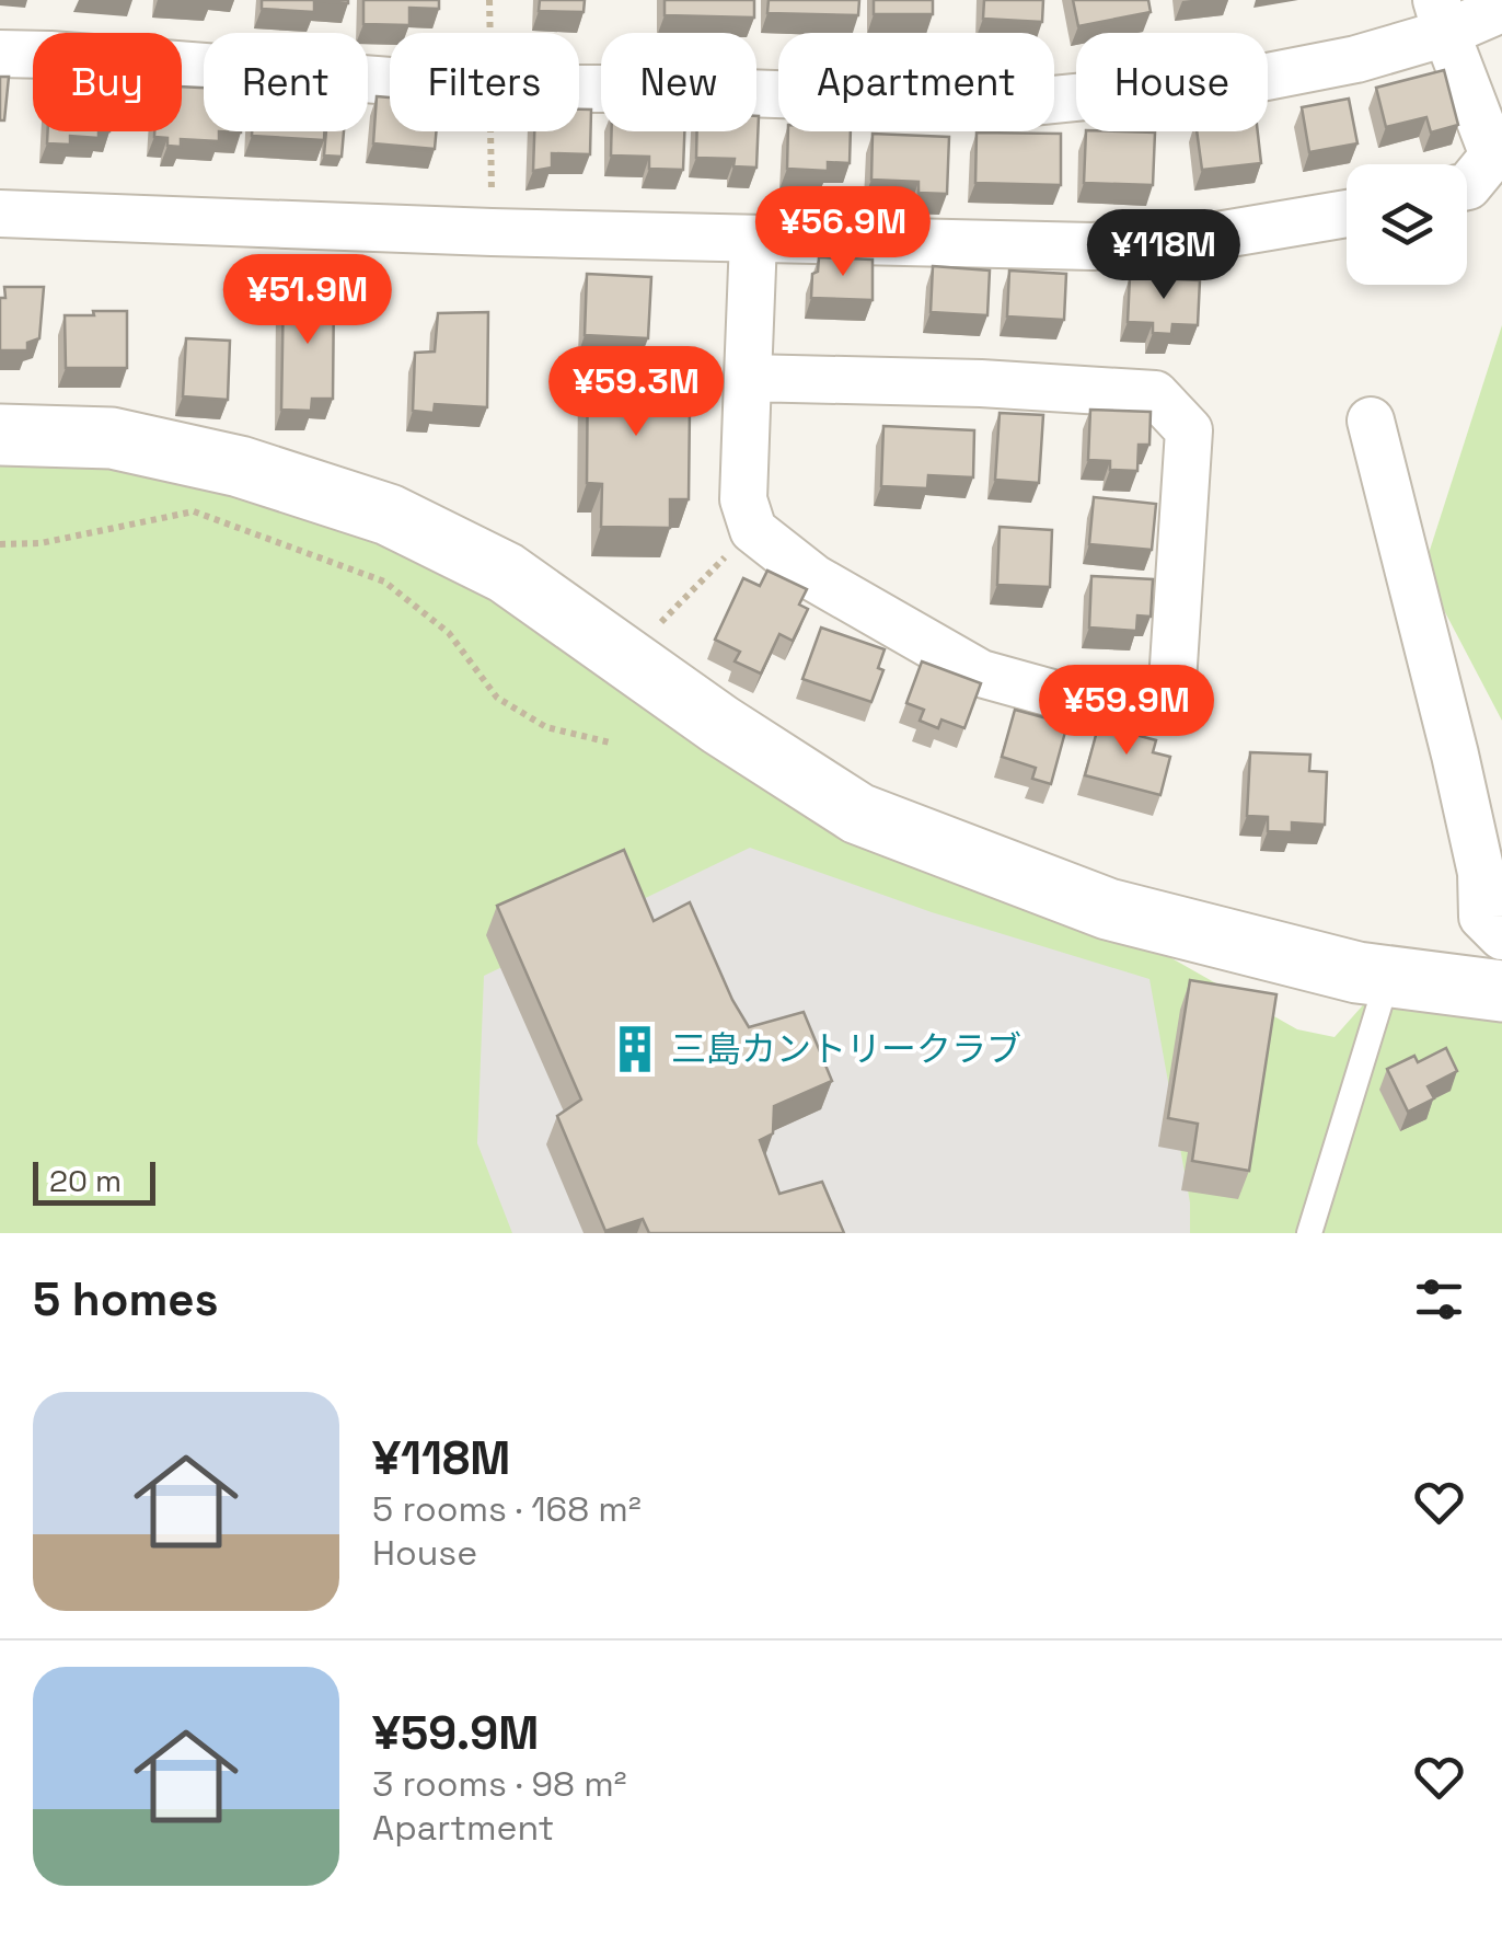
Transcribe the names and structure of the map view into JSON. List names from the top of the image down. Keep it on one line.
{"places":{"building":["三島カントリークラブ"]},"scale_bar":"20 m","page":{"chip":["Buy","Rent","Filters","New","Apartment","House"],"price":["¥56.9M","¥118M","¥51.9M","¥59.3M","¥59.9M"],"scale":"20 m","heading":"5 homes","list":[{"name":"¥118M","note":"5 rooms · 168 m² · House"},{"name":"¥59.9M","note":"3 rooms · 98 m² · Apartment"}]}}
